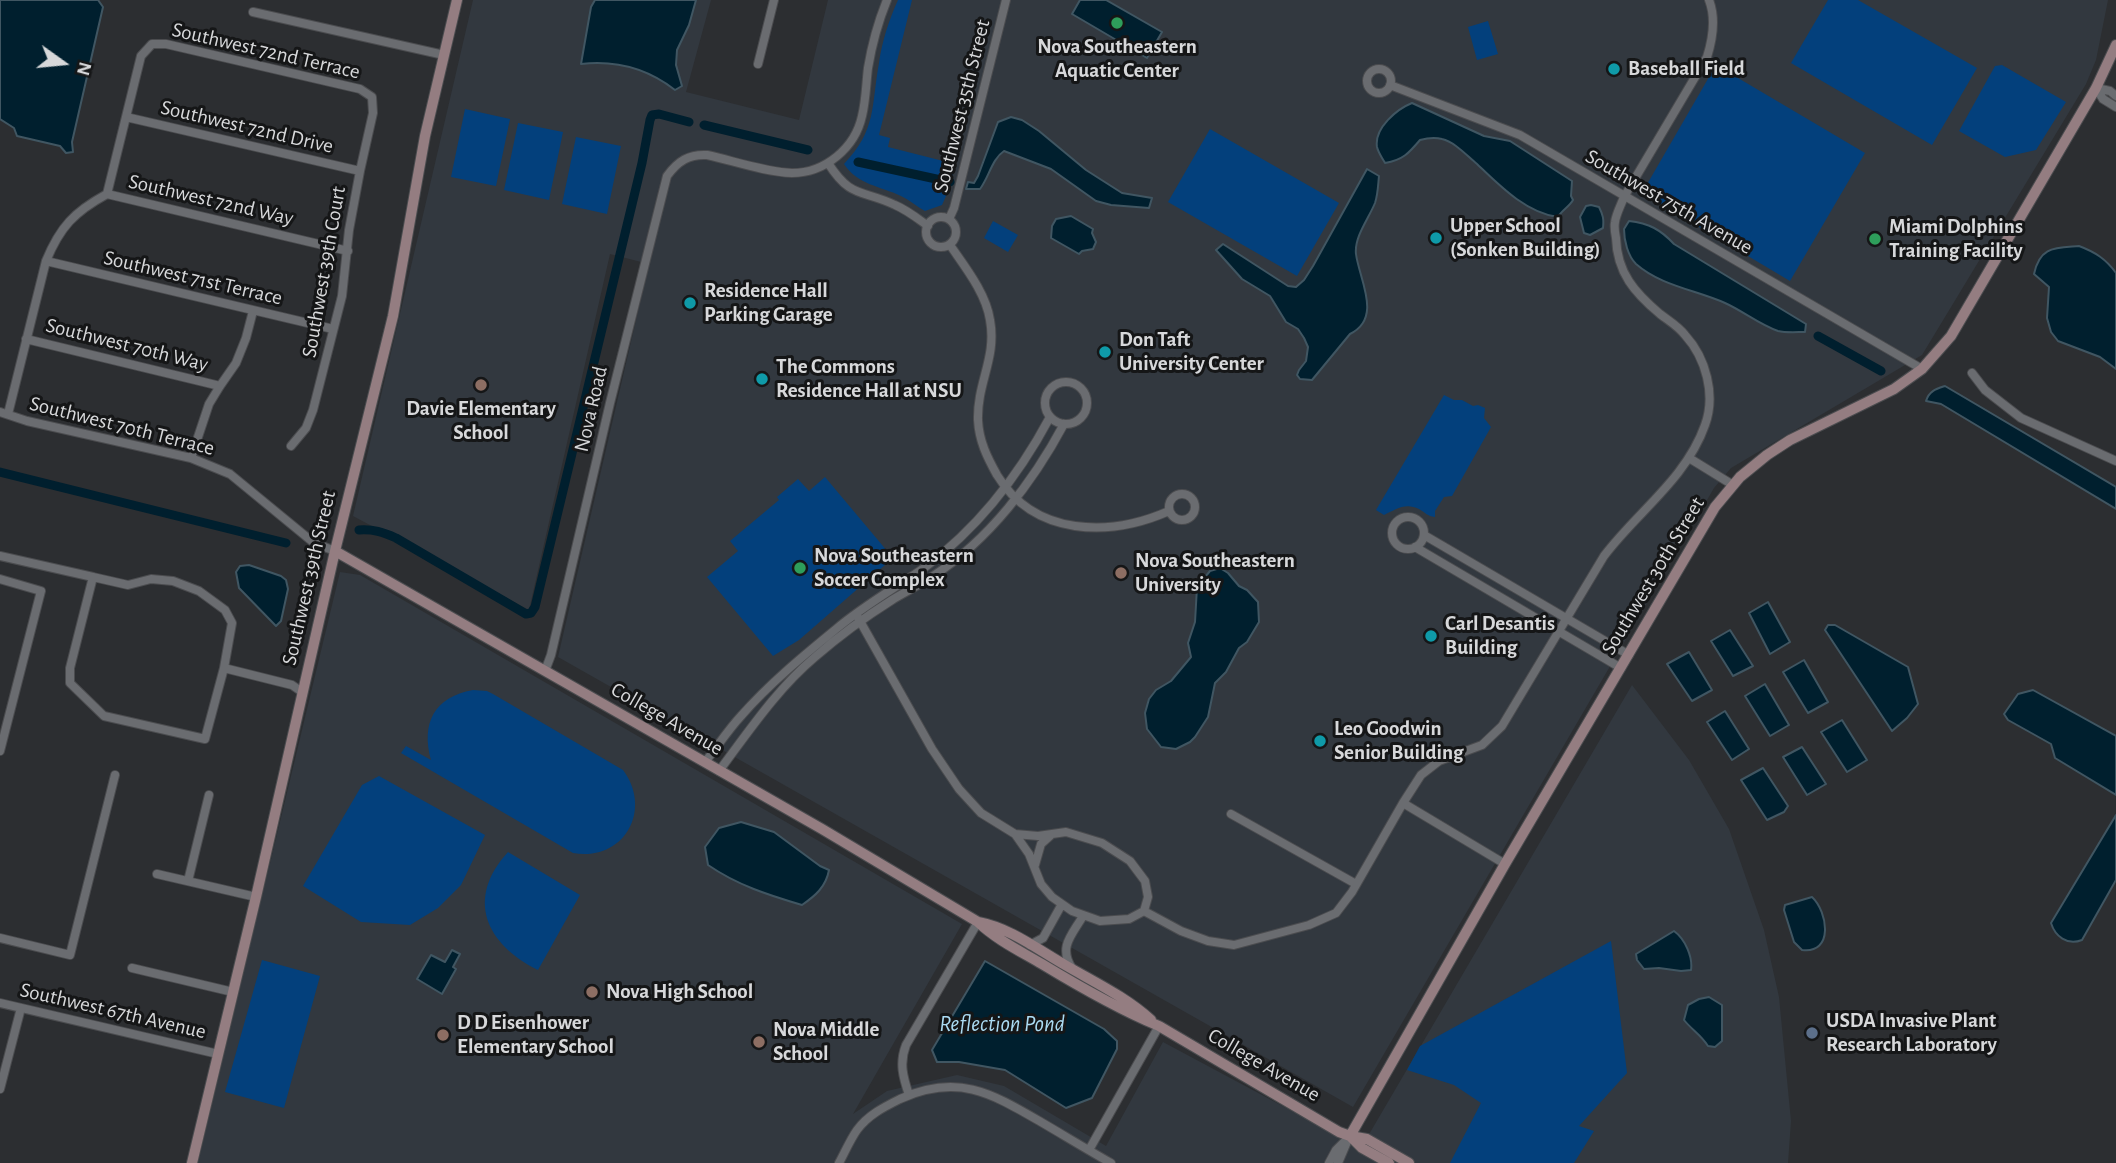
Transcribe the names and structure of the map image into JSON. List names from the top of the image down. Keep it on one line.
{"streets":{"street":["Southwest 72nd Terrace","Southwest 35th Street","Southwest 72nd Drive","Southwest 72nd Way","Southwest 75th Avenue","Southwest 39th Court","Southwest 71st Terrace","Southwest 70th Way","Nova Road","Southwest 70th Terrace","Southwest 30th Street","Southwest 39th Street","College Avenue","Southwest 67th Avenue"]},"crossings":[["Southwest 72nd Terrace","Southwest 72nd Drive"],["Southwest 72nd Terrace","Southwest 39th Court"],["Southwest 72nd Drive","Southwest 39th Court"],["Southwest 72nd Way","Southwest 39th Court"],["Southwest 75th Avenue","Southwest 30th Street"],["Southwest 39th Court","Southwest 71st Terrace"],["Nova Road","College Avenue"],["Southwest 70th Terrace","Southwest 39th Street"],["Southwest 70th Terrace","College Avenue"],["Southwest 30th Street","College Avenue"],["Southwest 39th Street","College Avenue"],["Southwest 39th Street","Southwest 67th Avenue"]],"water":["Reflection Pond"],"places":["Nova Southeastern Aquatic Center","Baseball Field","Upper School (Sonken Building)","Miami Dolphins Training Facility","Residence Hall Parking Garage","Don Taft University Center","The Commons Residence Hall at NSU","Davie Elementary School","Nova Southeastern Soccer Complex","Nova Southeastern University","Carl Desantis Building","Leo Goodwin Senior Building","Nova High School","USDA Invasive Plant Research Laboratory","D D Eisenhower Elementary School","Nova Middle School"],"north":"right"}
